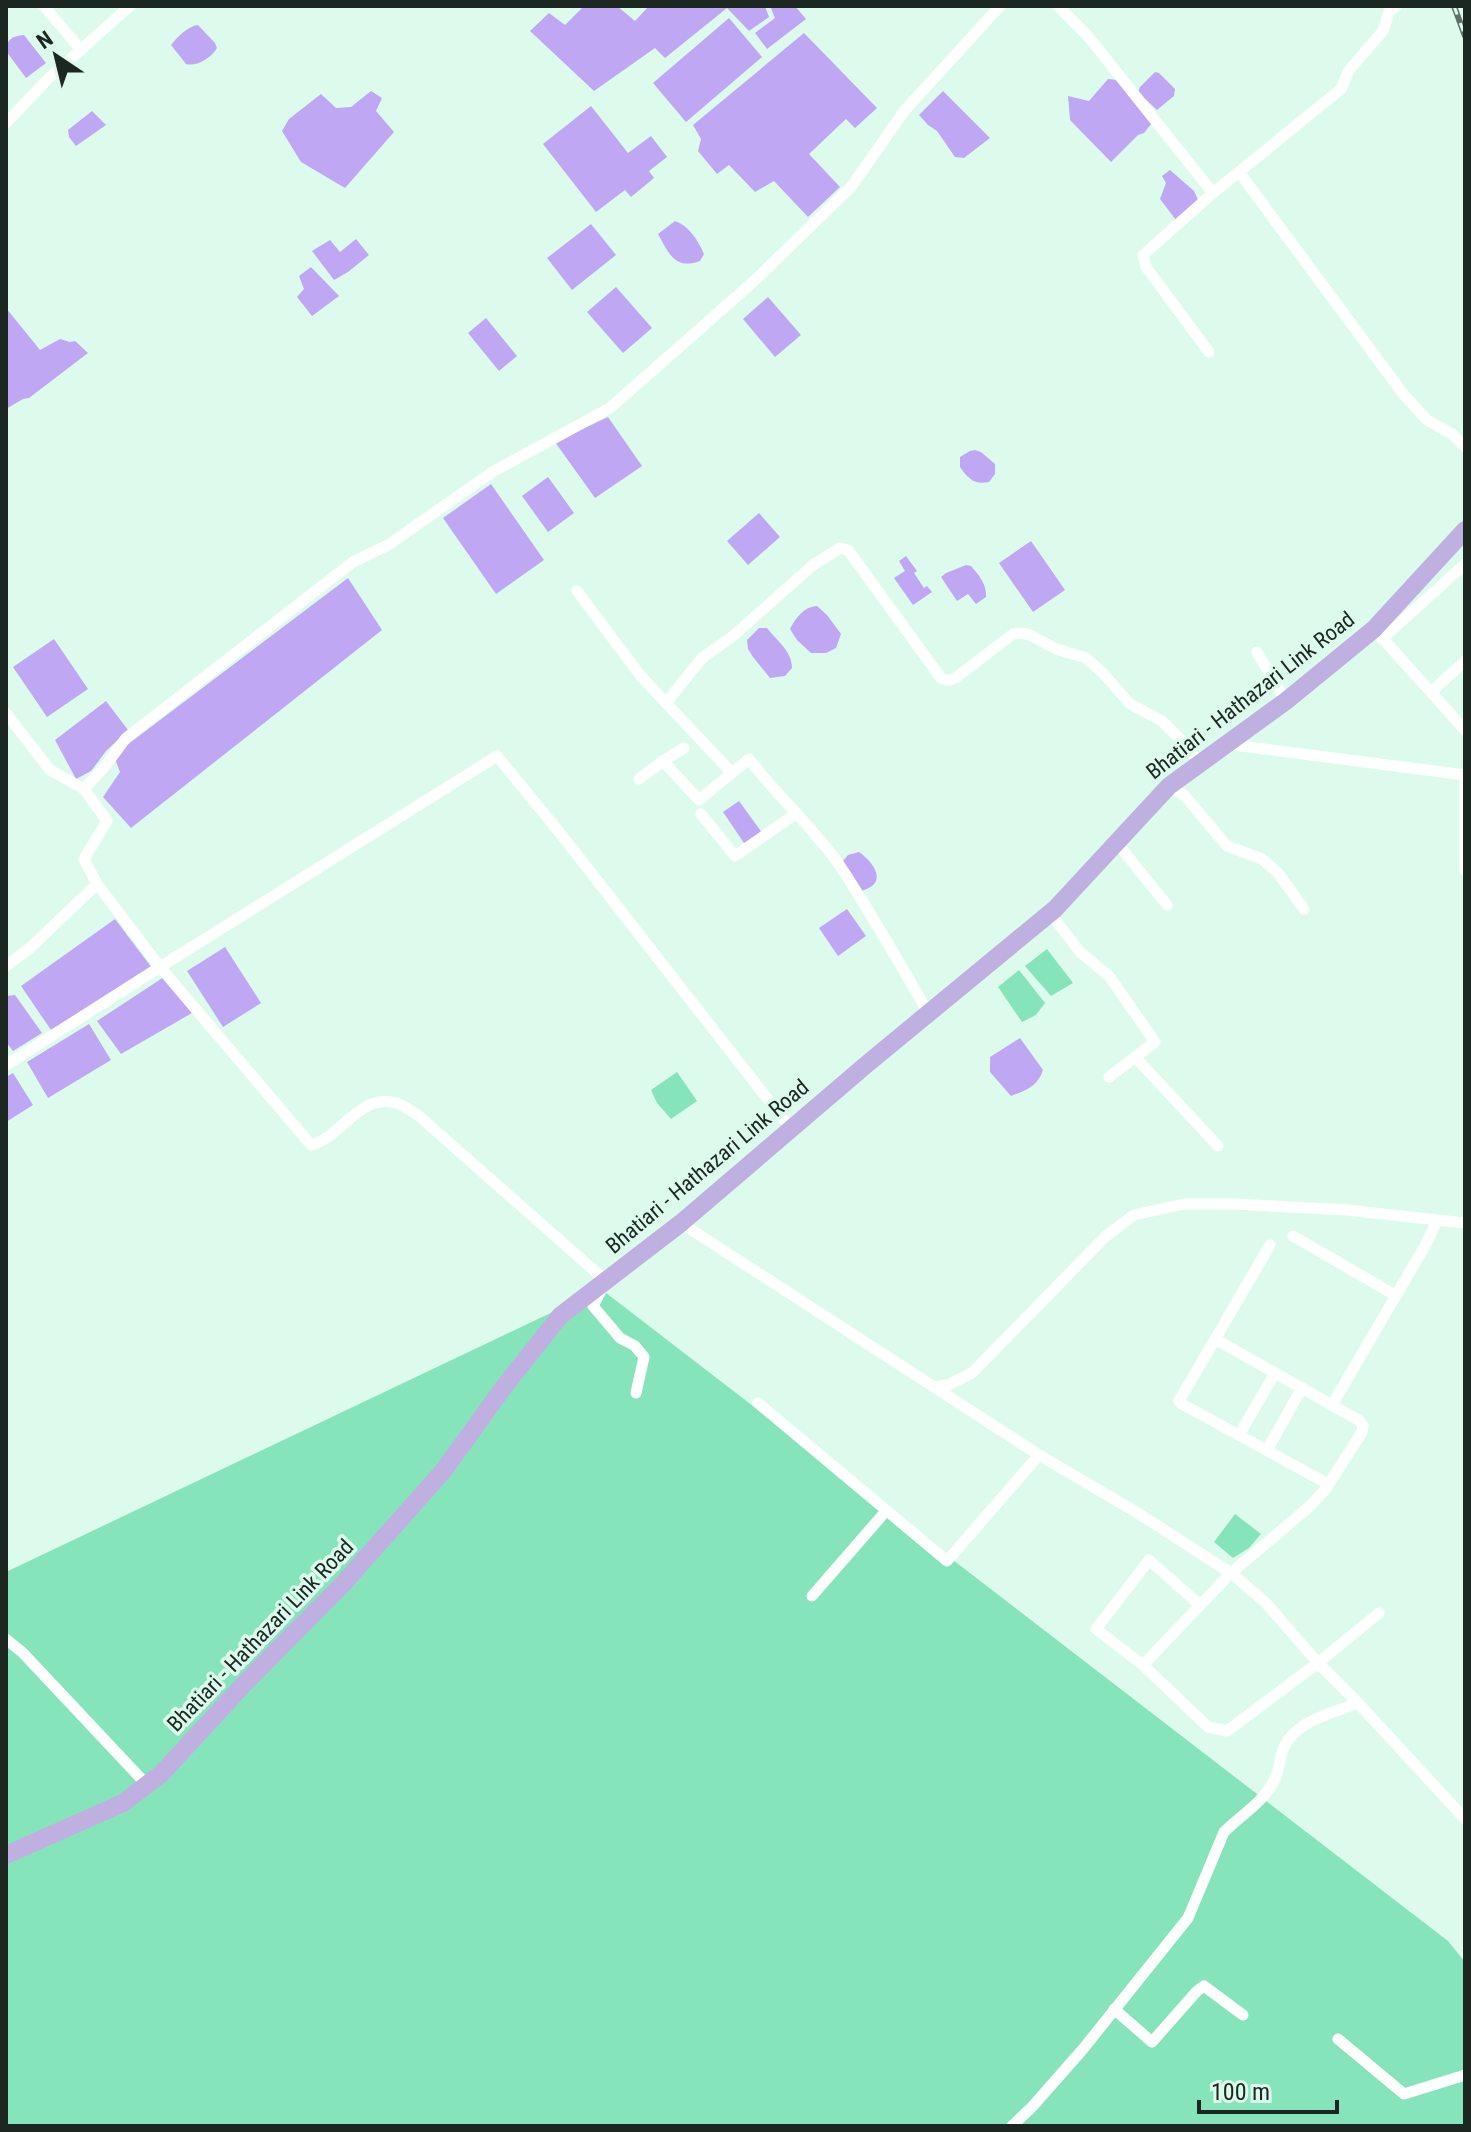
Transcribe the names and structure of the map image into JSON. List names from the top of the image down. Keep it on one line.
{"streets":{"main road":["Bhatiari - Hathazari Link Road"]},"scale_bar":"100 m","north":"top left"}
